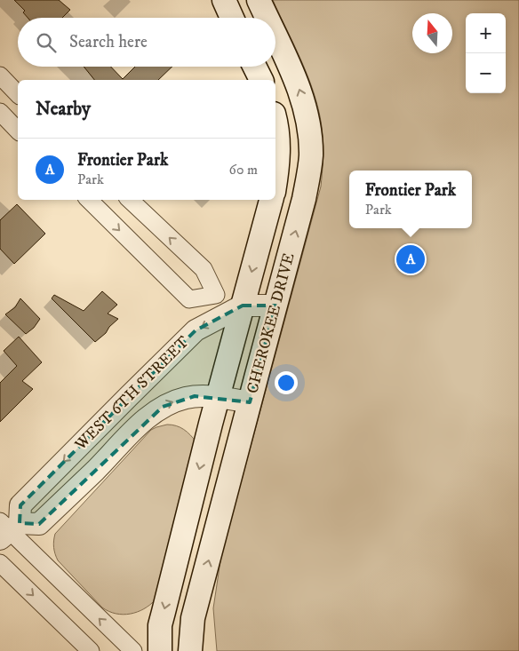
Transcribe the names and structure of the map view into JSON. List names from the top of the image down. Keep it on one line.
{"streets":{"main road":["CHEROKEE DRIVE"],"street":["WEST 6TH STREET"]},"crossings":[["CHEROKEE DRIVE","WEST 6TH STREET"]],"north":"top","page":{"map_buttons":["+","−"],"search":"Search here","heading":"Nearby","list":[{"mark":"A","name":"Frontier Park","note":"Park","value":"60 m"}],"popup":["Frontier Park","Park"],"pins":"A"}}
